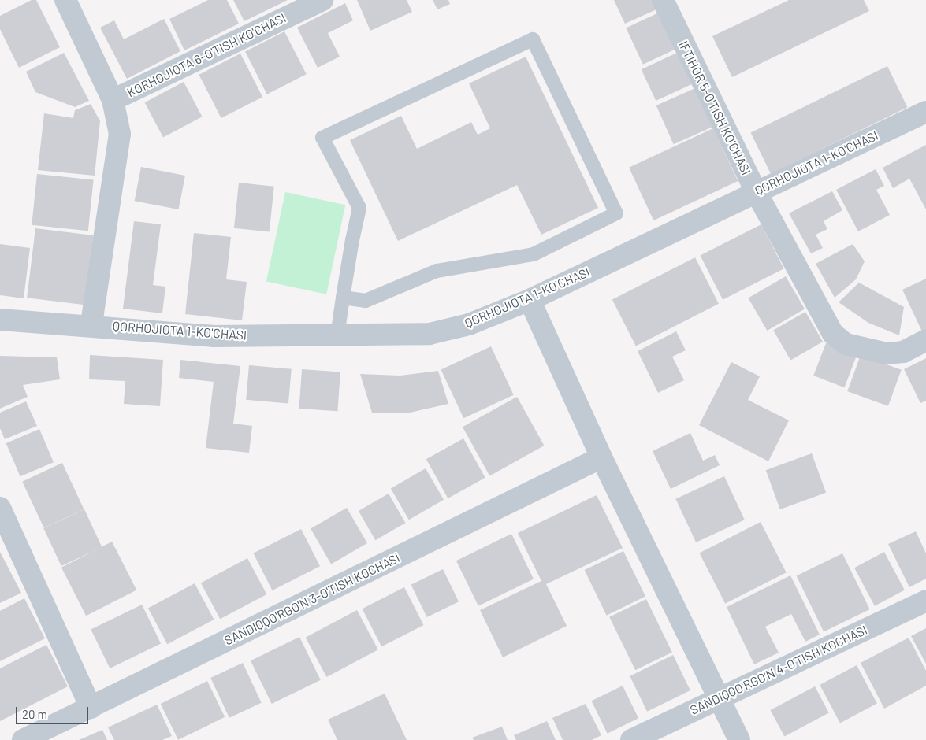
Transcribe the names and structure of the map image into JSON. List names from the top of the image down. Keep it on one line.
{"streets":{"street":["KORHOJIOTA 6-O'TISH KO'CHASI","IFTIHOR 5-O'TISH KO'CHASI","QORHOJIOTA 1-KO'CHASI","SANDIQQO'RGO'N 3-O'TISH KOCHASI","SANDIQQO'RGO'N 4-O'TISH KOCHASI"]},"crossings":[["KORHOJIOTA 6-O'TISH KO'CHASI","QORHOJIOTA 1-KO'CHASI"],["IFTIHOR 5-O'TISH KO'CHASI","QORHOJIOTA 1-KO'CHASI"]],"scale_bar":"20 m"}
